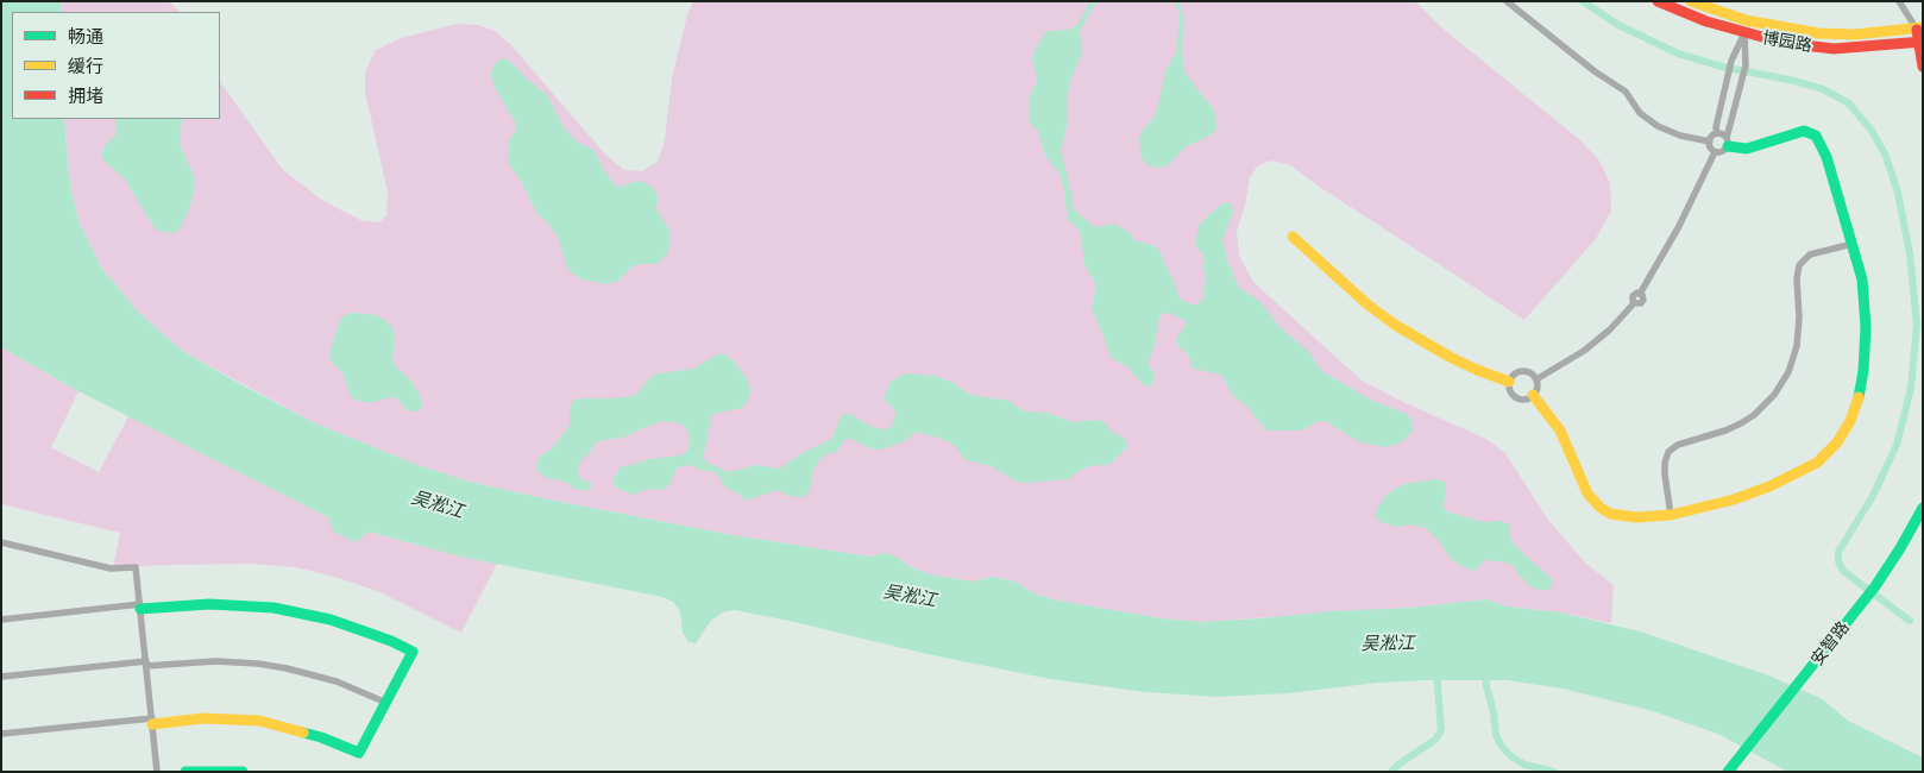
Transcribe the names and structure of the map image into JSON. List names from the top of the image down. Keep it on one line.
{"streets":{"street":["博园路","安智路"]},"water":["吴淞江"],"legend":["畅通","缓行","拥堵"]}
